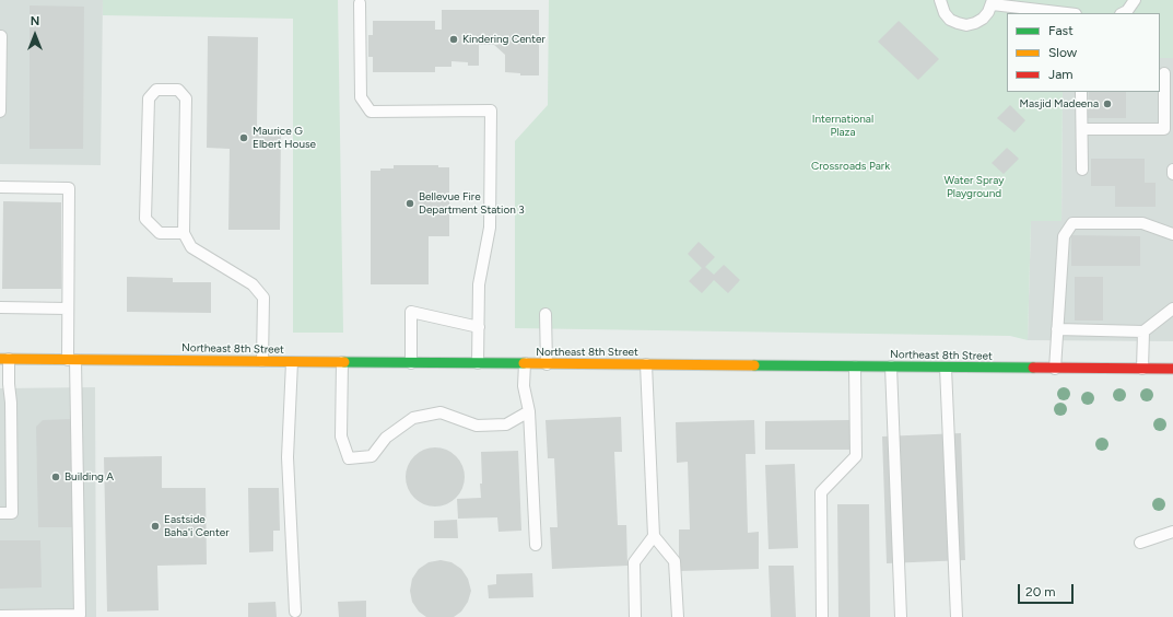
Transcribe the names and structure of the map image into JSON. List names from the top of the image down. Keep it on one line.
{"streets":{"main road":["Northeast 8th Street"]},"parks":["International Plaza","Crossroads Park","Water Spray Playground"],"places":["Kindering Center","Masjid Madeena","Maurice G Elbert House","Bellevue Fire Department Station 3","Building A","Eastside Baha'i Center"],"legend":["Fast","Slow","Jam"],"scale_bar":"20 m","north":"top"}
